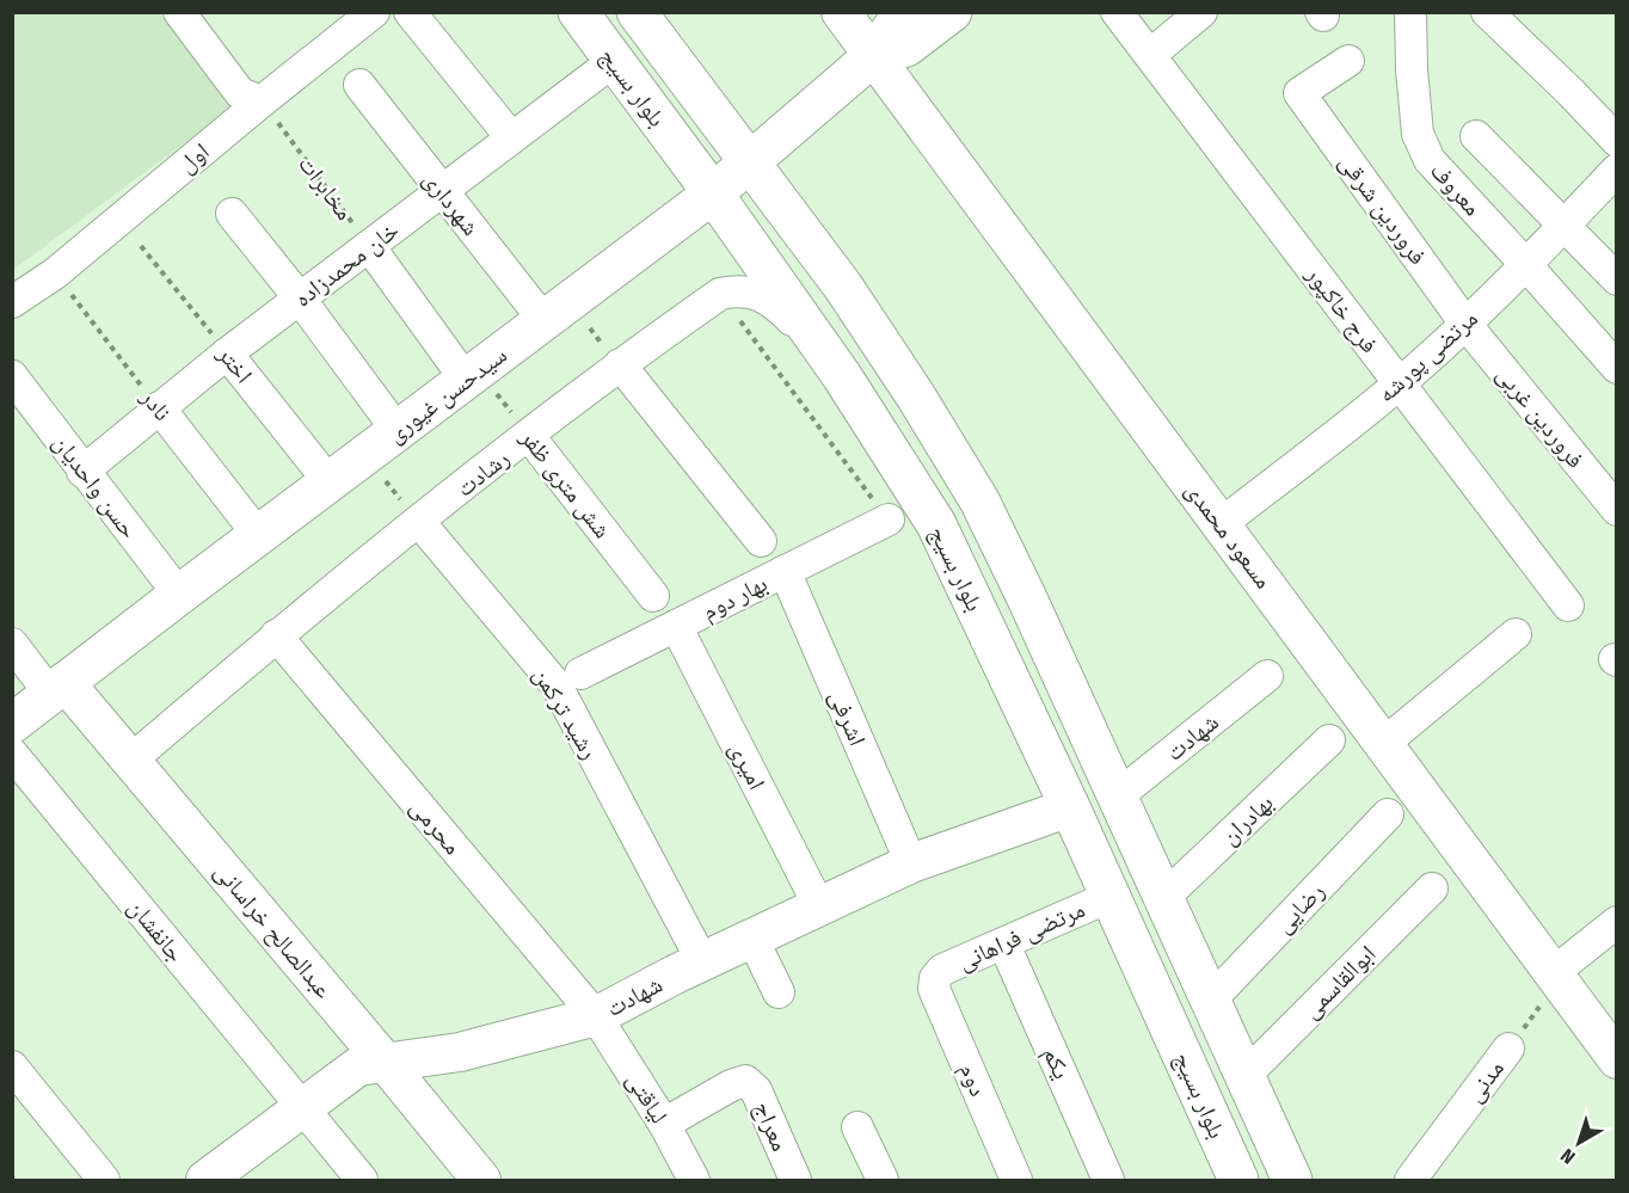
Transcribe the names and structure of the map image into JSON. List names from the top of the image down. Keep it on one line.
{"streets":{"main road":["بلوار بسیج","سیدحسن غیوری"],"street":["اول","معروف","شهرداری","فروردین شرقی","خان محمدزاده","فرج خاکپور","مرتضی پورشه","اختر","نادر","فروردین غربی","رشادت","شش متری ظفر","حسن واحدیان","مسعود محمدی","بهار دوم","رشید ترکمن","اشرفی","شهادت","امیری","بهادران","محرمی","رضایی","جانفشان","عبدالصالح خراسانی","مرتضی فراهانی","ابوالقاسمی","یکم","دوم","مدنی","لیاقتی","معراج"],"path":["مخابرات"]},"crossings":[["بلوار بسیج","خان محمدزاده"],["بلوار بسیج","سیدحسن غیوری"],["بلوار بسیج","شهادت"],["بلوار بسیج","بهادران"],["بلوار بسیج","رضایی"],["بلوار بسیج","مرتضی فراهانی"],["بلوار بسیج","ابوالقاسمی"],["اول","مخابرات"],["اول","نادر"],["مخابرات","خان محمدزاده"],["معروف","مرتضی پورشه"],["شهرداری","خان محمدزاده"],["شهرداری","سیدحسن غیوری"],["فروردین شرقی","مرتضی پورشه"],["فروردین شرقی","فروردین غربی"],["خان محمدزاده","اختر"],["خان محمدزاده","نادر"],["خان محمدزاده","حسن واحدیان"],["فرج خاکپور","مرتضی پورشه"],["مرتضی پورشه","فروردین غربی"],["مرتضی پورشه","مسعود محمدی"],["اختر","سیدحسن غیوری"],["سیدحسن غیوری","نادر"],["سیدحسن غیوری","شش متری ظفر"],["سیدحسن غیوری","حسن واحدیان"],["سیدحسن غیوری","مسعود محمدی"],["سیدحسن غیوری","عبدالصالح خراسانی"],["رشادت","شش متری ظفر"],["رشادت","رشید ترکمن"],["رشادت","محرمی"],["رشادت","عبدالصالح خراسانی"],["مسعود محمدی","مدنی"],["بهار دوم","اشرفی"],["بهار دوم","امیری"],["رشید ترکمن","شهادت"],["اشرفی","شهادت"],["شهادت","امیری"],["شهادت","محرمی"],["شهادت","جانفشان"],["شهادت","عبدالصالح خراسانی"],["شهادت","لیاقتی"],["محرمی","لیاقتی"],["مرتضی فراهانی","یکم"],["مرتضی فراهانی","دوم"],["لیاقتی","معراج"]],"north":"bottom left"}
